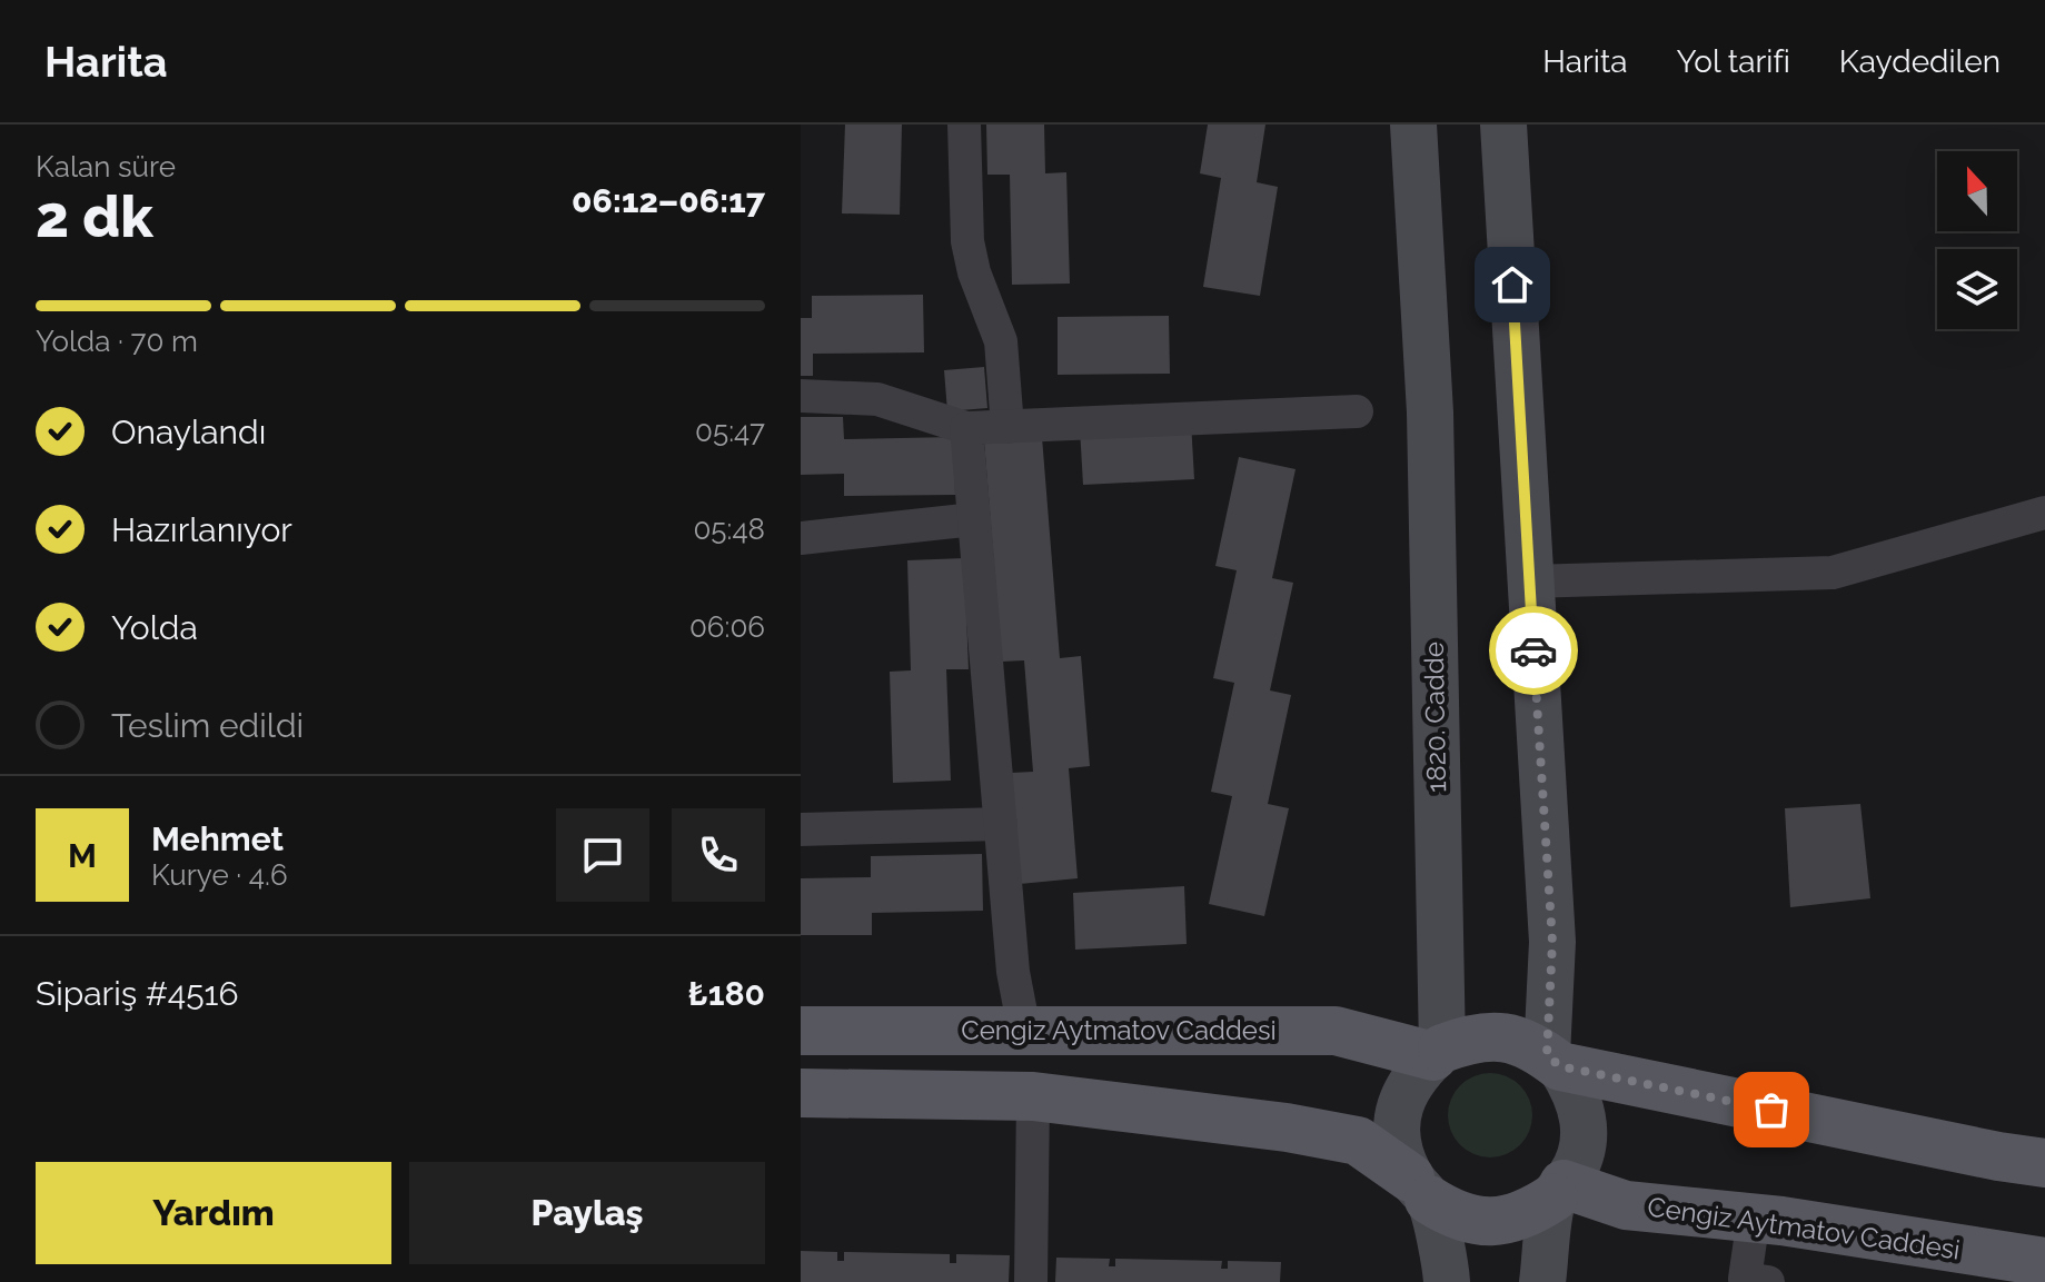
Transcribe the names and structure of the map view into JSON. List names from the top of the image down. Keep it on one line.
{"streets":{"main road":["1820. Cadde","Cengiz Aytmatov Caddesi"]},"crossings":[["1820. Cadde","Cengiz Aytmatov Caddesi"]],"north":"top","page":{"header":"Harita","nav":["Harita","Yol tarifi","Kaydedilen"],"heading":["2 dk","Kalan süre","06:12–06:17"],"panel":["Mehmet","Kurye · 4.6","Sipariş #4516","₺180"],"bar":"Yolda · 70 m","list":[["Onaylandı","05:47"],["Hazırlanıyor","05:48"],["Yolda","06:06"],"Teslim edildi"],"round":"M","buttons":["Yardım","Paylaş"]}}
